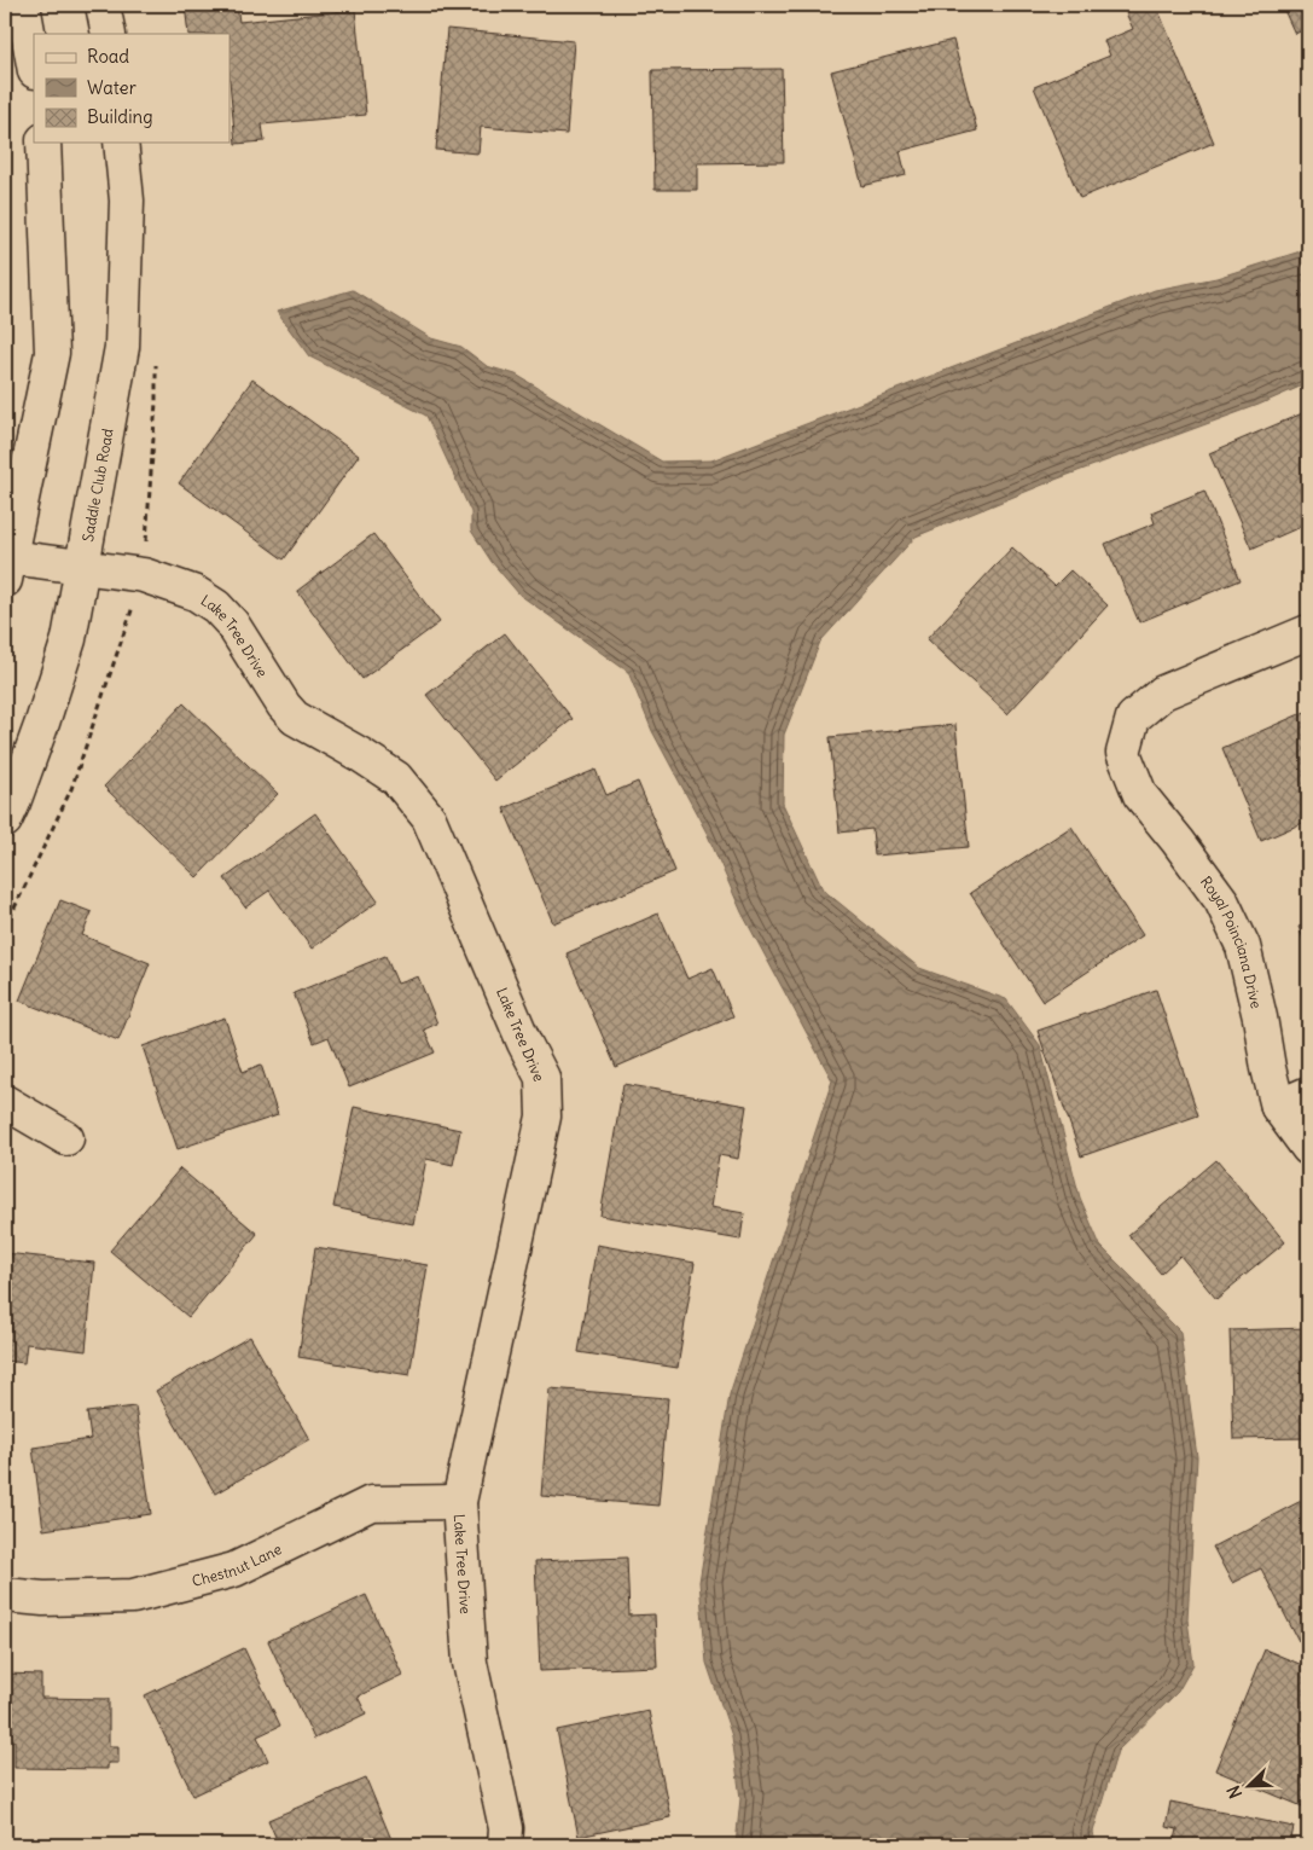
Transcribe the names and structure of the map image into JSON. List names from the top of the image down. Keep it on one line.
{"streets":{"street":["Saddle Club Road","Lake Tree Drive","Royal Poinciana Drive","Chestnut Lane"]},"crossings":[["Saddle Club Road","Lake Tree Drive"],["Lake Tree Drive","Chestnut Lane"]],"legend":["Road","Water","Building"],"north":"bottom left"}
